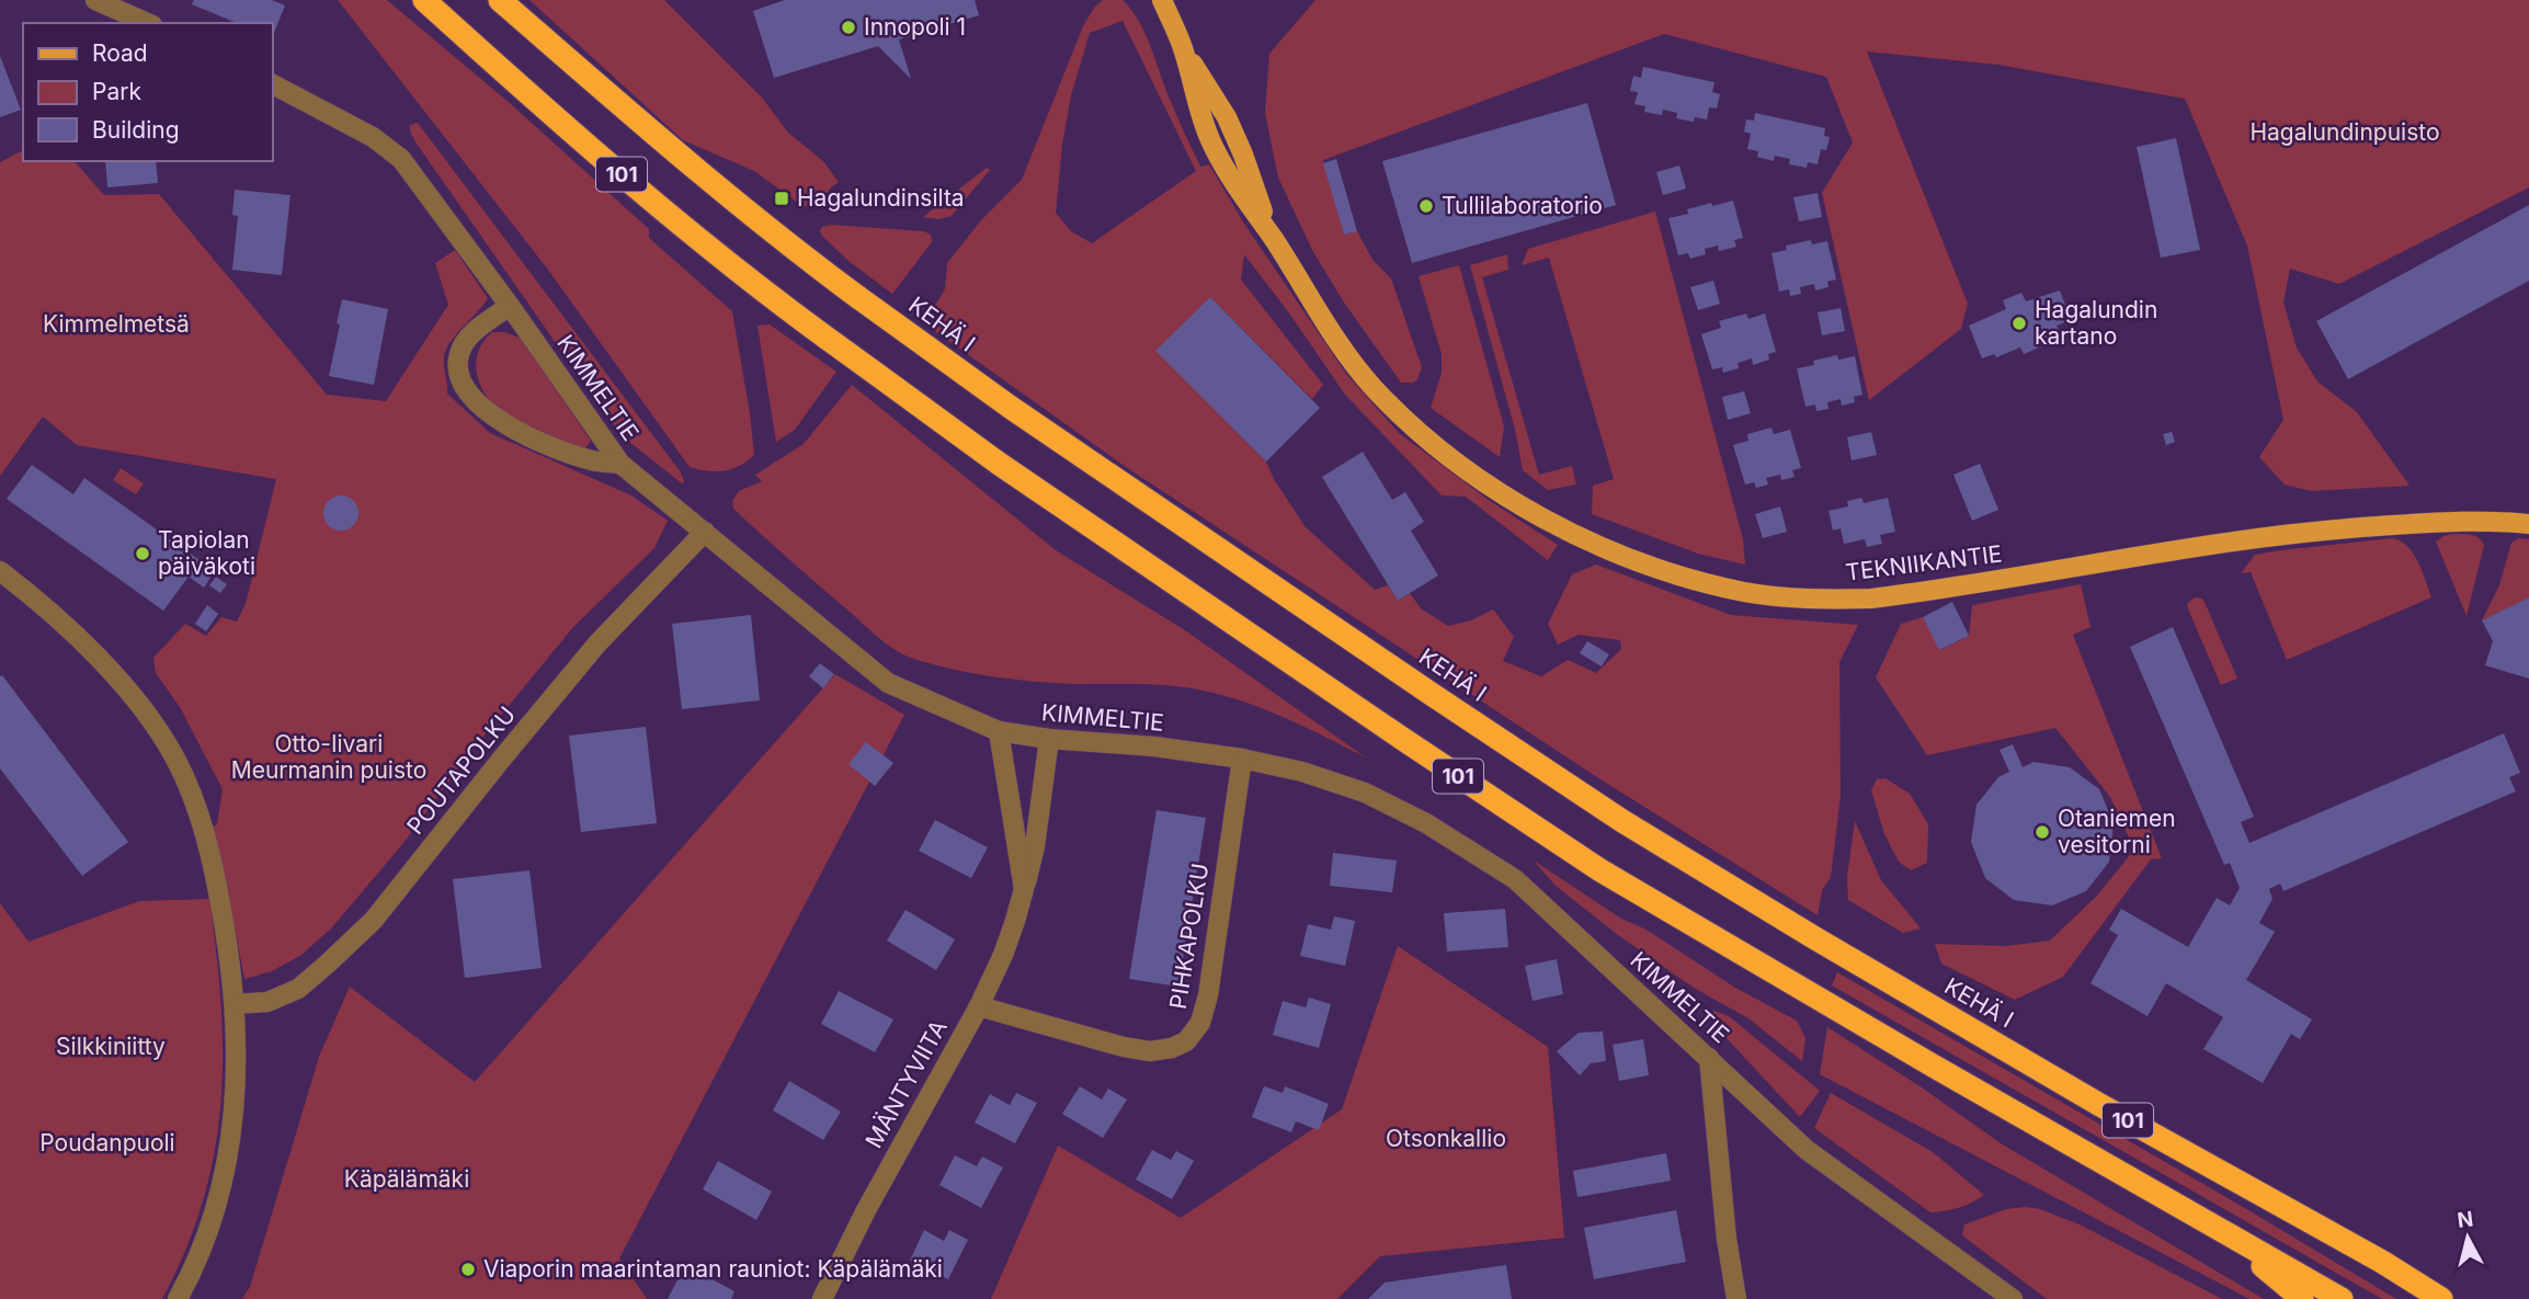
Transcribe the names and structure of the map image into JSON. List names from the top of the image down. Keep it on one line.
{"streets":{"highway":["101","KEHÄ I"],"main road":["TEKNIIKANTIE"],"street":["KIMMELTIE","POUTAPOLKU","PIHKAPOLKU","MÄNTYVIITA"]},"crossings":[["KIMMELTIE","POUTAPOLKU"],["KIMMELTIE","PIHKAPOLKU"],["KIMMELTIE","MÄNTYVIITA"],["PIHKAPOLKU","MÄNTYVIITA"]],"parks":["Hagalundinpuisto","Kimmelmetsä","Otto-Iivari Meurmanin puisto","Silkkiniitty","Otsonkallio","Poudanpuoli","Käpälämäki"],"places":{"other":["Innopoli 1","Tullilaboratorio","Hagalundin kartano","Tapiolan päiväkoti","Otaniemen vesitorni","Viaporin maarintaman rauniot: Käpälämäki"],"transit":["Hagalundinsilta"]},"legend":["Road","Park","Building"],"north":"top"}
